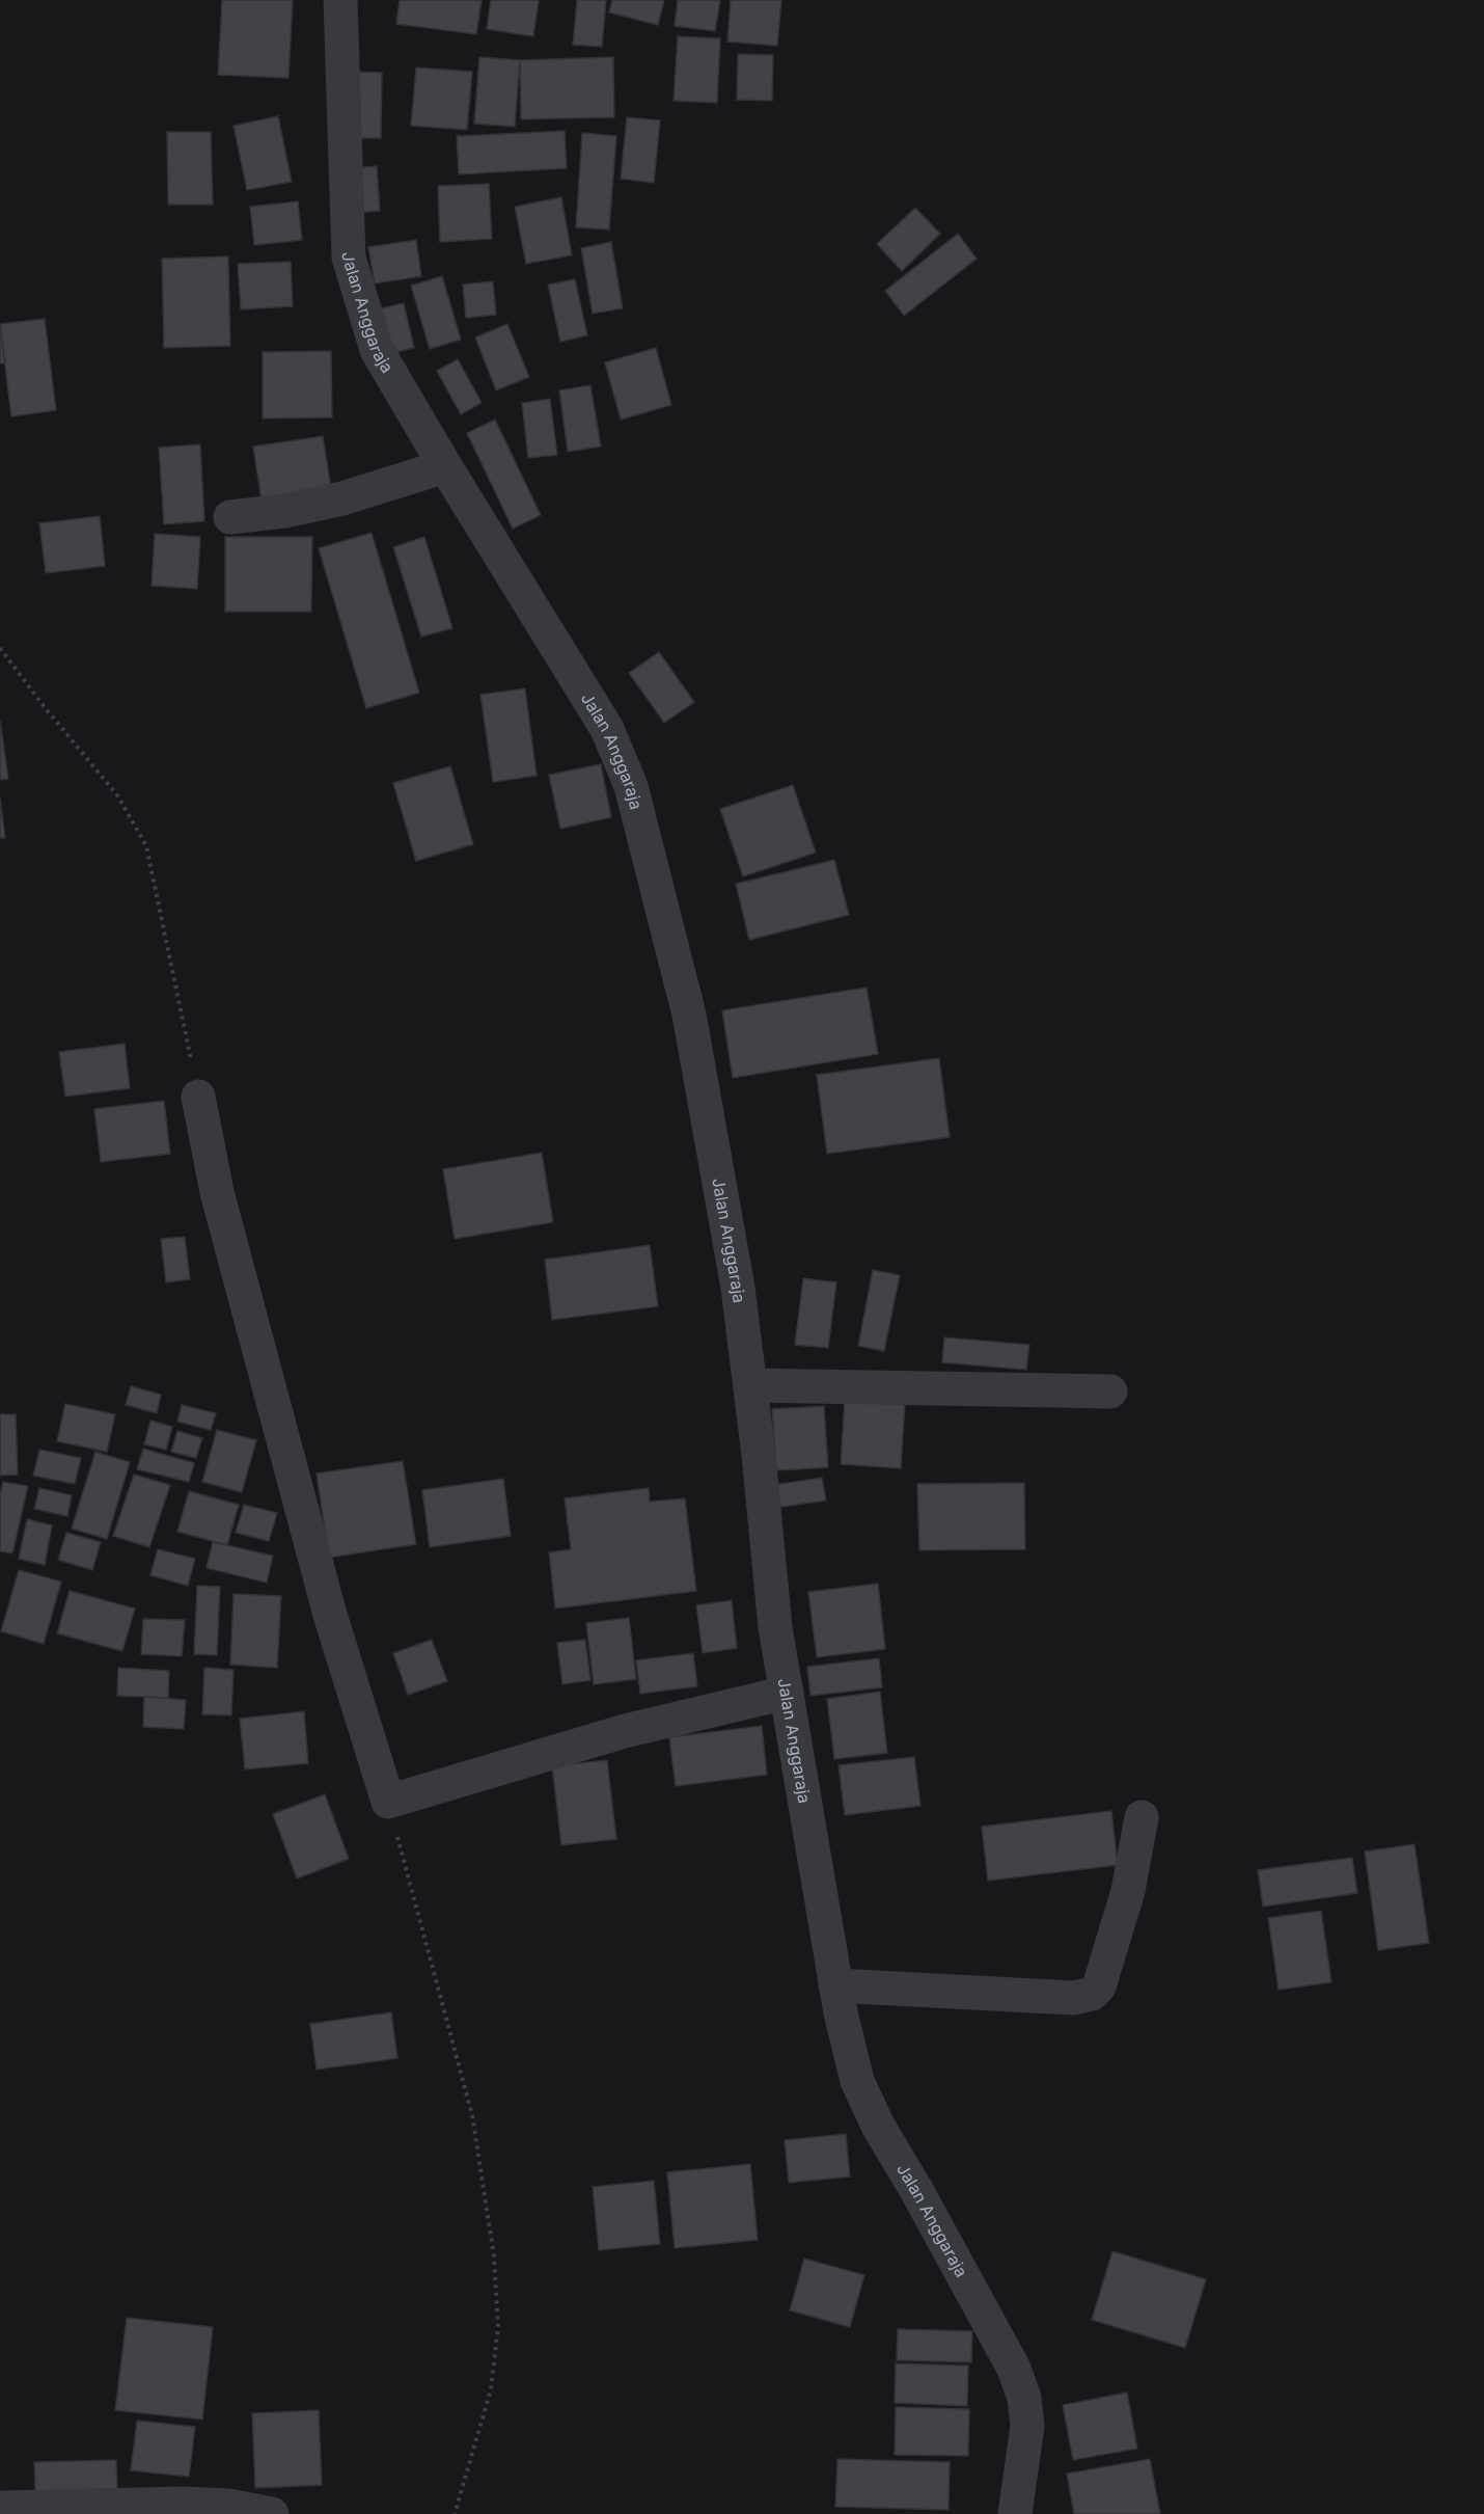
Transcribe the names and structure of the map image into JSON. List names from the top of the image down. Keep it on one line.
{"streets":{"street":["Jalan Anggaraja"]}}
